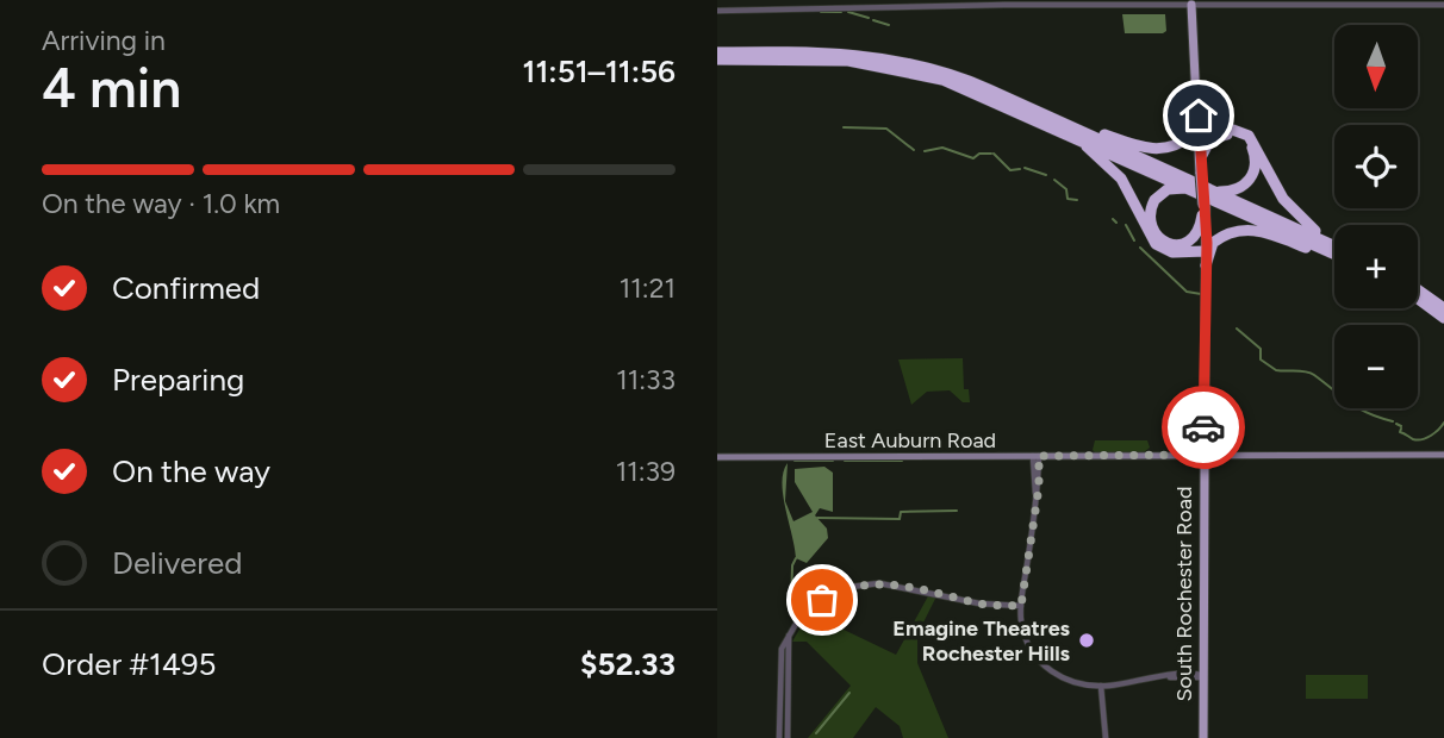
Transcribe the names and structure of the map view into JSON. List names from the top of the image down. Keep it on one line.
{"streets":{"main road":["East Auburn Road","South Rochester Road"]},"crossings":[["East Auburn Road","South Rochester Road"]],"places":["Emagine Theatres Rochester Hills"],"north":"bottom","page":{"heading":["4 min","Arriving in","11:51–11:56"],"panel":["Order #1495","$52.33"],"map_buttons":["+","−"],"bar":"On the way · 1.0 km","list":[["Confirmed","11:21"],["Preparing","11:33"],["On the way","11:39"],"Delivered"]}}
